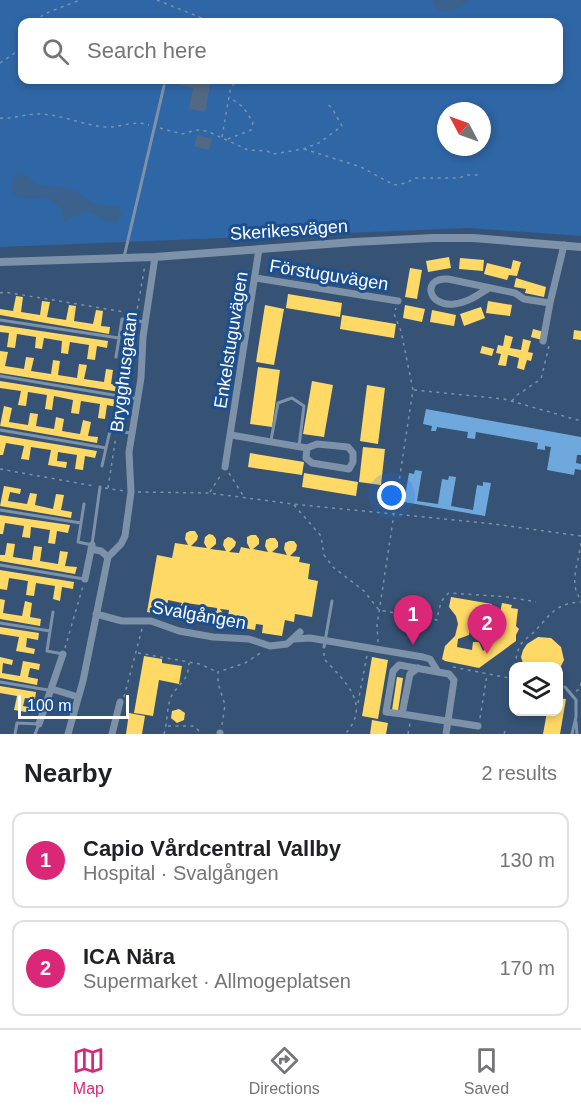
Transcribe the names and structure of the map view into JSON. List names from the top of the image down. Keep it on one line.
{"streets":{"street":["Skerikesvägen","Förstuguvägen","Enkelstuguvägen","Brygghusgatan","Svalgången"]},"crossings":[["Skerikesvägen","Enkelstuguvägen"],["Skerikesvägen","Brygghusgatan"],["Förstuguvägen","Enkelstuguvägen"]],"scale_bar":"100 m","north":"top left","page":{"search":"Search here","pins":["1","2"],"scale":"100 m","heading":["Nearby","2 results"],"list":[{"mark":"1","name":"Capio Vårdcentral Vallby","note":"Hospital · Svalgången","value":"130 m"},{"mark":"2","name":"ICA Nära","note":"Supermarket · Allmogeplatsen","value":"170 m"}],"nav":["Map","Directions","Saved"]}}
